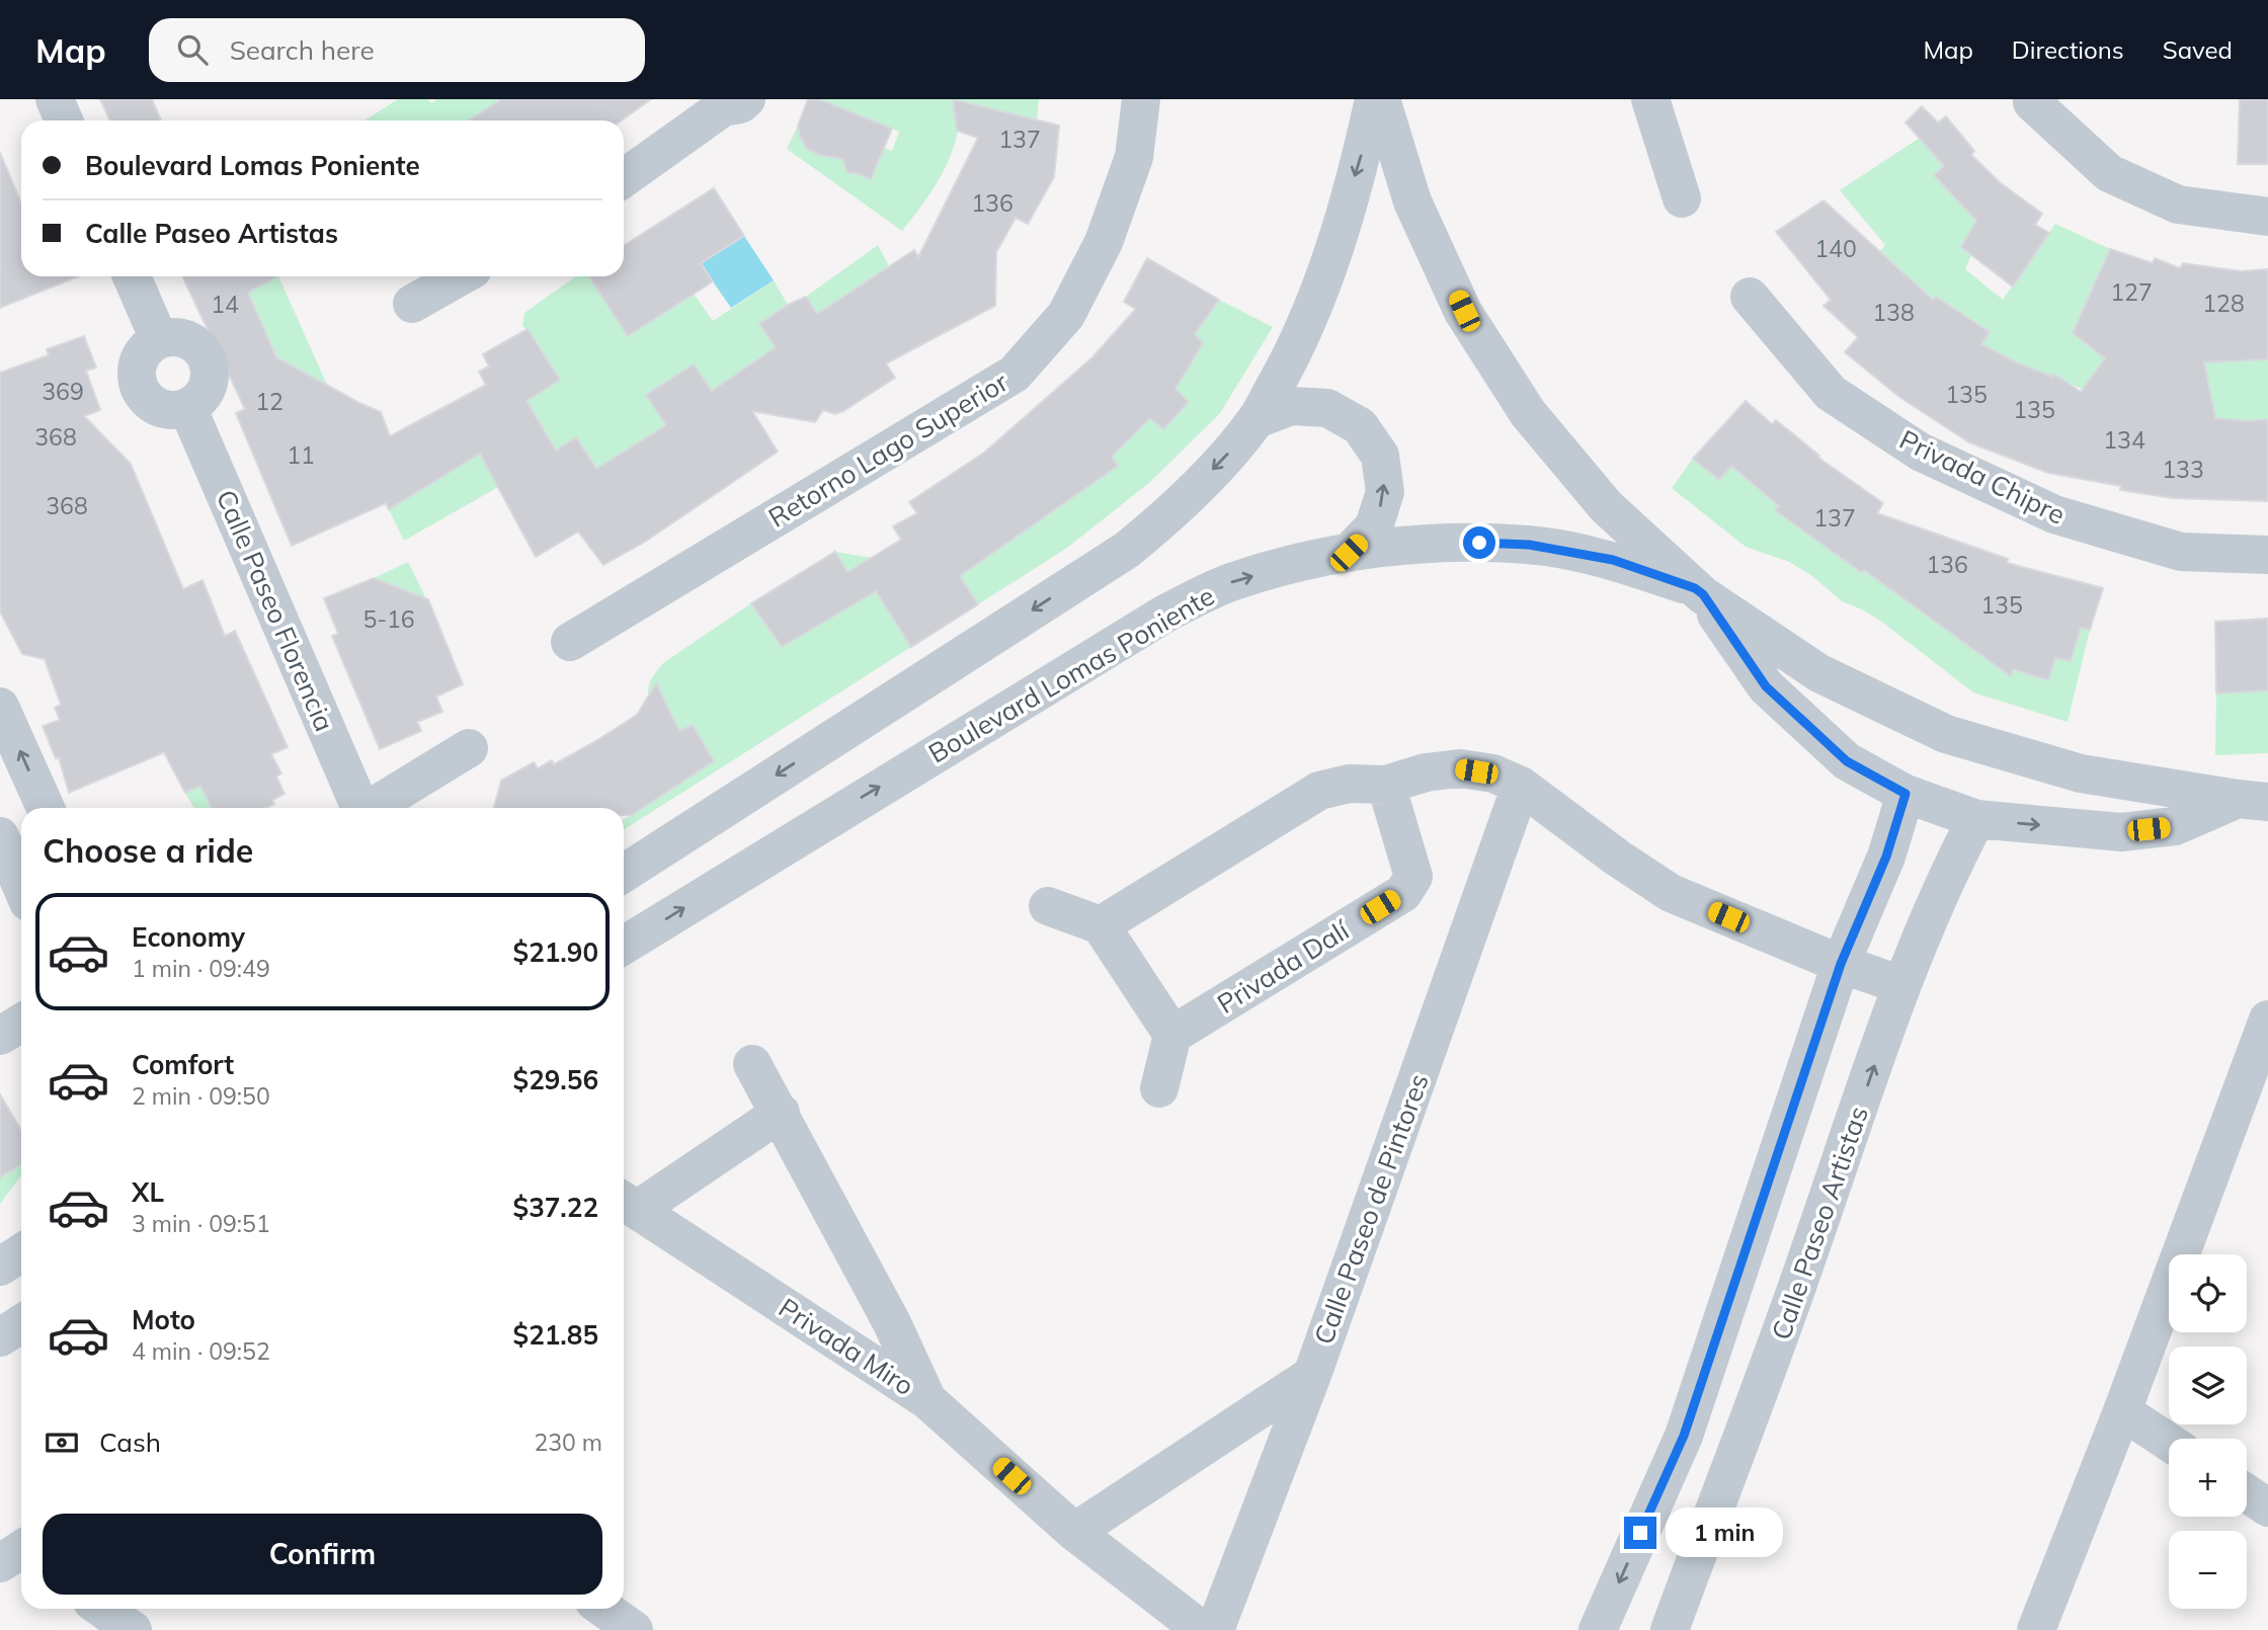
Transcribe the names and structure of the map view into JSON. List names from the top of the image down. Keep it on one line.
{"streets":{"street":["Retorno Lago Superior","Privada Chipre","Calle Paseo Florencia","Boulevard Lomas Poniente","Privada Dalí","Calle Paseo de Pintores","Calle Paseo Artistas","Privada Miro"]},"house_numbers":["137","136","140","127","128","14","138","369","135","12","135","368","134","11","133","368","137","136","135","5-16"],"page":{"header":"Map","search":"Search here","nav":["Map","Directions","Saved"],"banner":["Boulevard Lomas Poniente","Calle Paseo Artistas"],"heading":"Choose a ride","list":[{"name":"Economy","note":"1 min · 09:49","value":"$21.90"},{"name":"Comfort","note":"2 min · 09:50","value":"$29.56"},{"name":"XL","note":"3 min · 09:51","value":"$37.22"},{"name":"Moto","note":"4 min · 09:52","value":"$21.85"}],"map_buttons":["+","−"],"pay":["Cash","230 m"],"buttons":"Confirm","bubble":"1 min"}}
